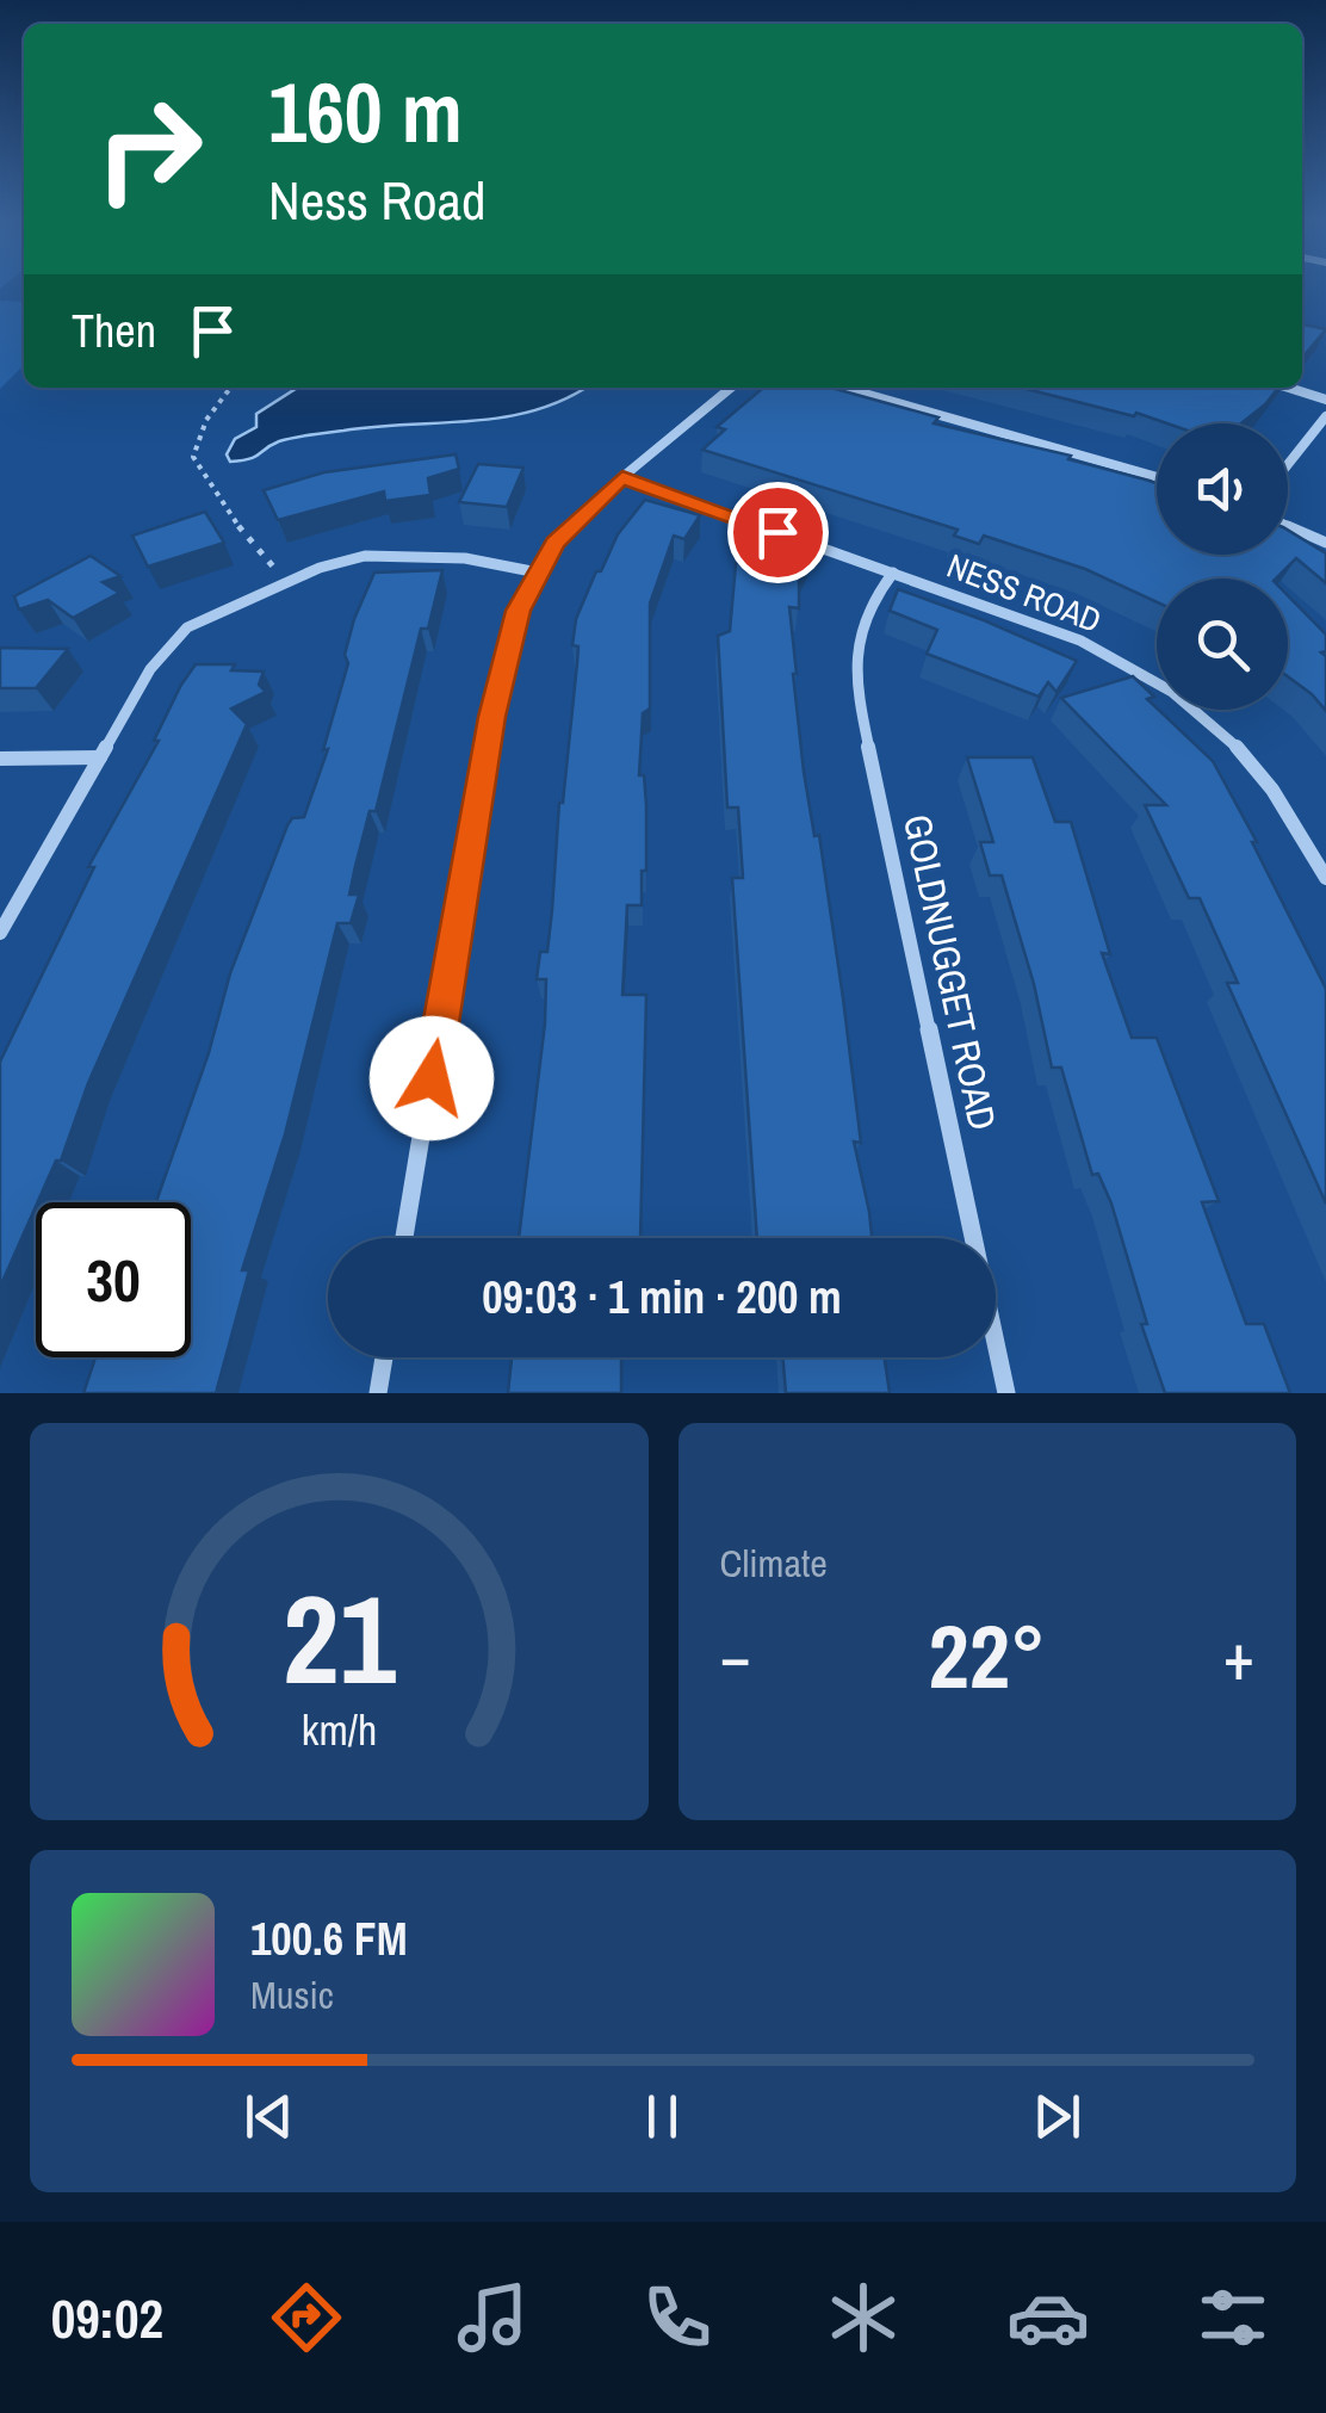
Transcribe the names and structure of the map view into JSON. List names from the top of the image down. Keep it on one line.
{"streets":{"street":["NESS ROAD","GOLDNUGGET ROAD"]},"crossings":[["NESS ROAD","GOLDNUGGET ROAD"]],"page":{"turn":["160 m","Ness Road"],"then":"Then","limit":"30","trip":"09:03 · 1 min · 200 m","tile":"Climate","heat":["−","22°","+"],"song":["100.6 FM","Music"],"tabs":"09:02","gauge":["21","km/h"]}}
